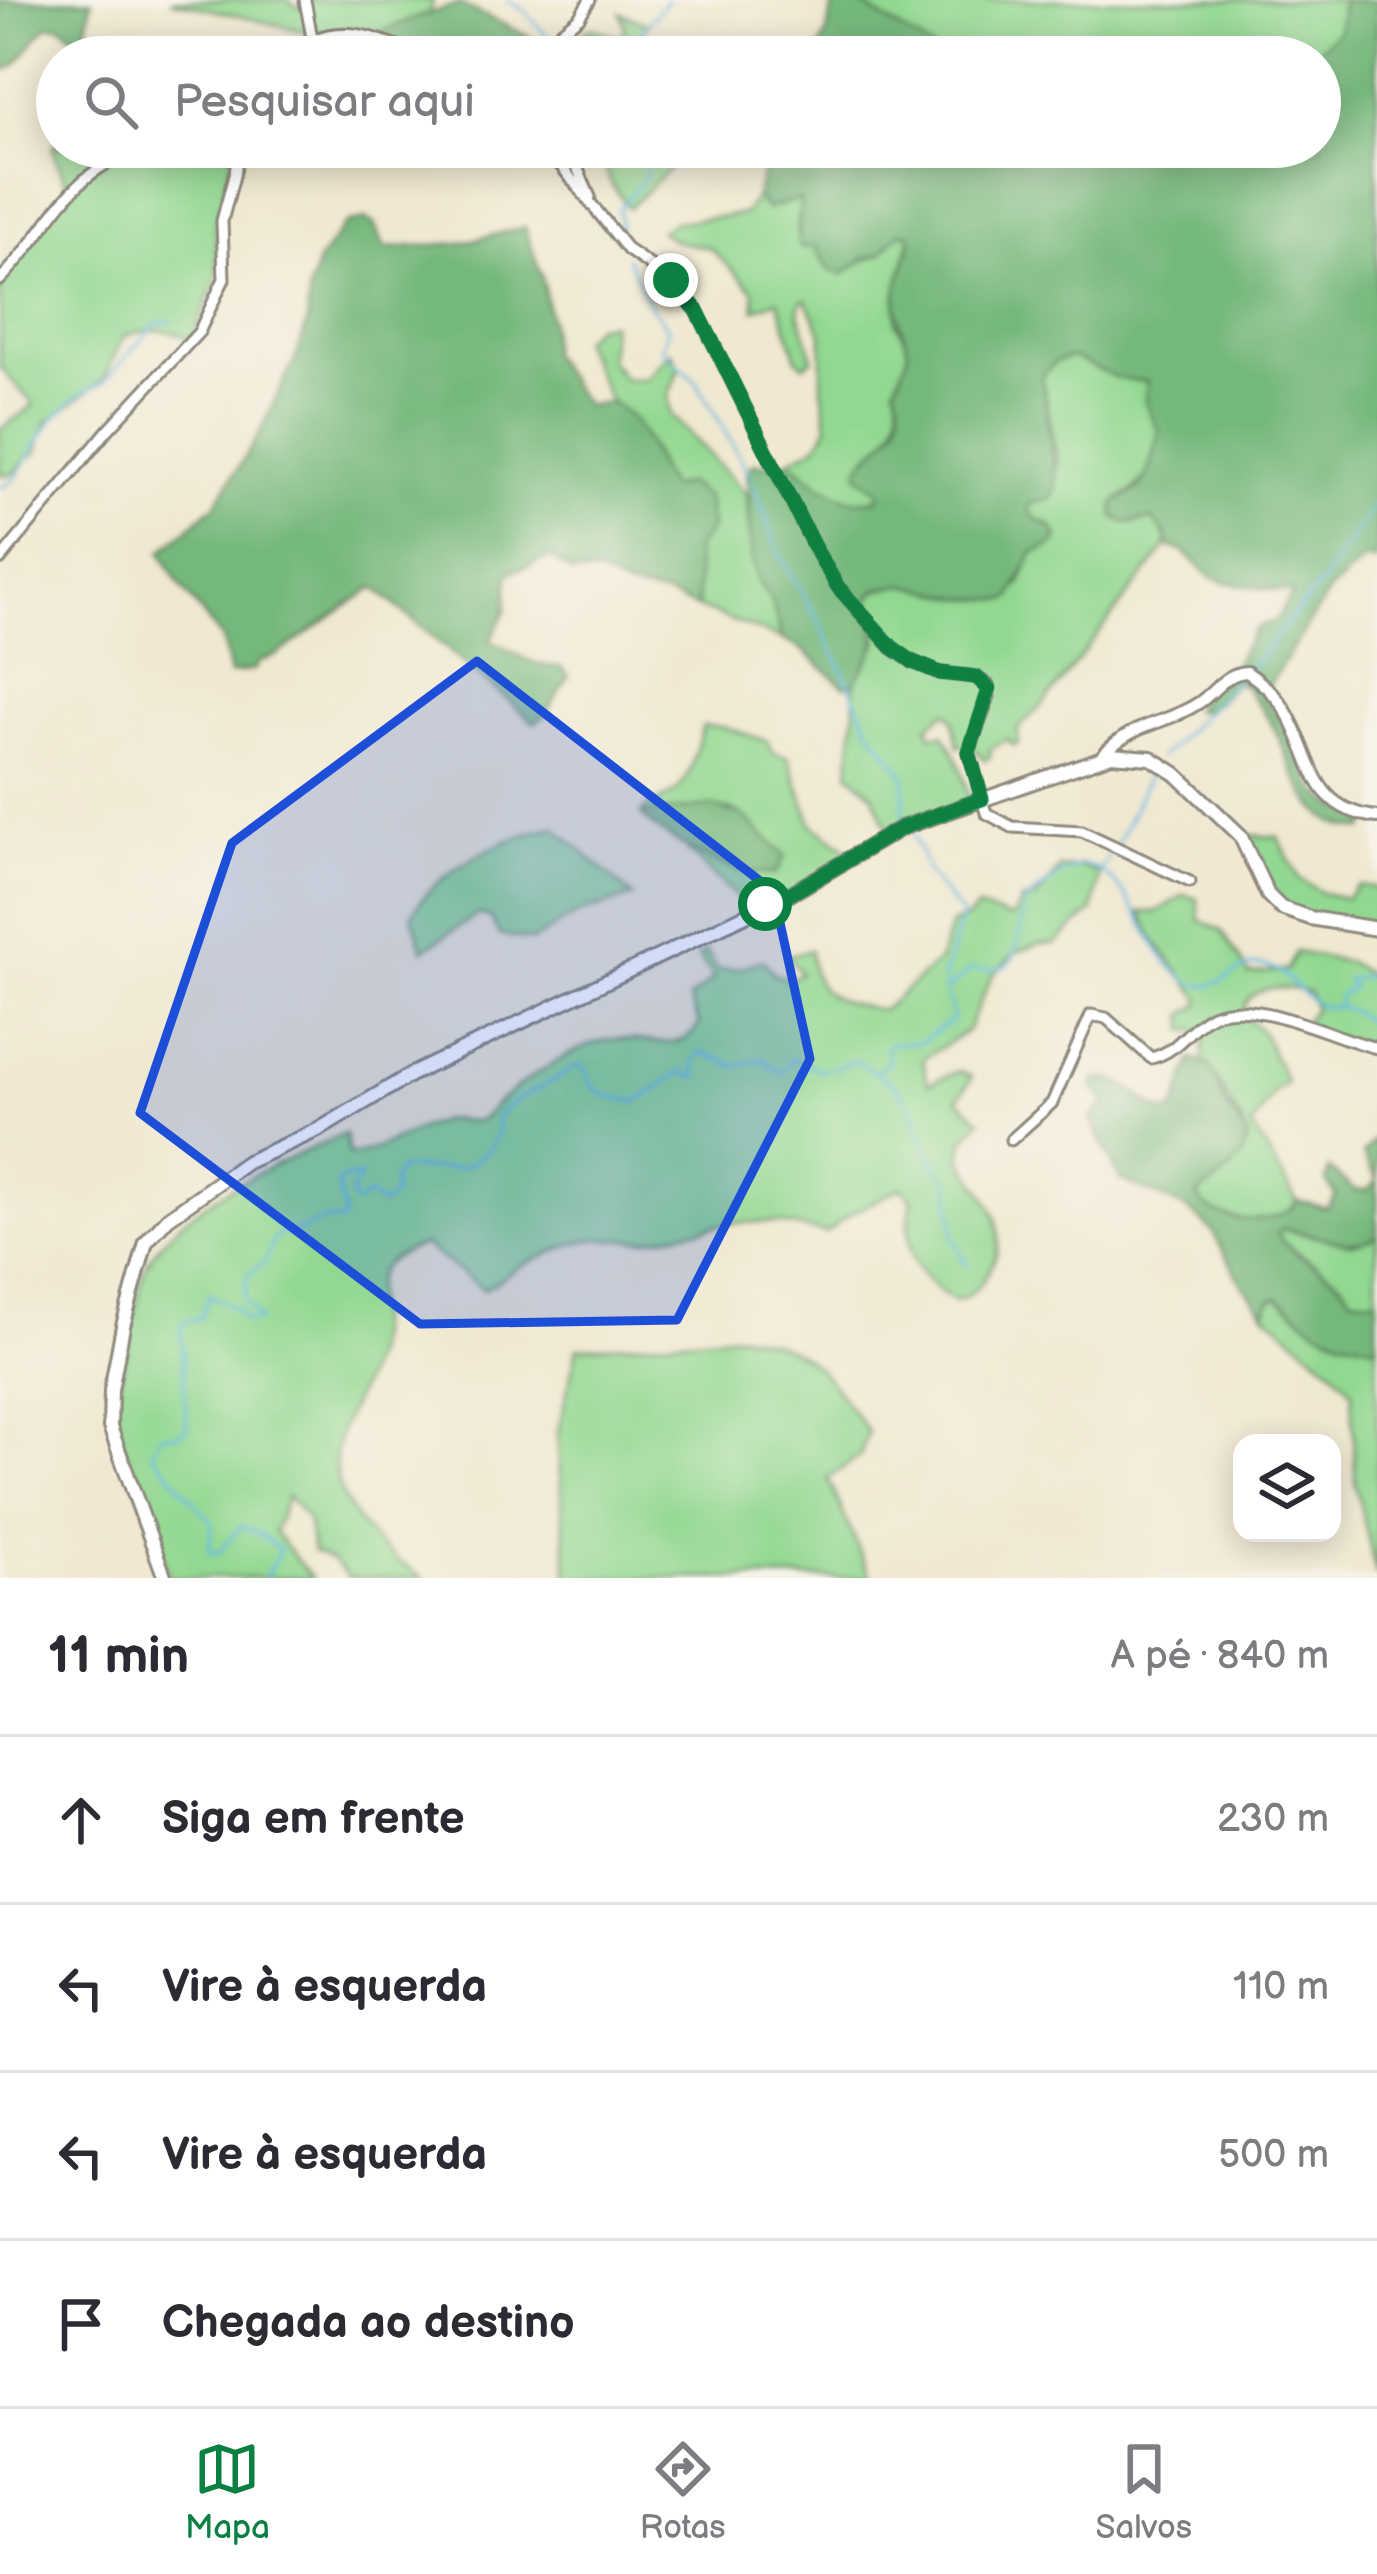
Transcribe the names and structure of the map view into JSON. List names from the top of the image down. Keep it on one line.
{"page":{"search":"Pesquisar aqui","heading":["11 min","A pé · 840 m"],"list":[["Siga em frente","230 m"],["Vire à esquerda","110 m"],["Vire à esquerda","500 m"],"Chegada ao destino"],"nav":["Mapa","Rotas","Salvos"]}}
